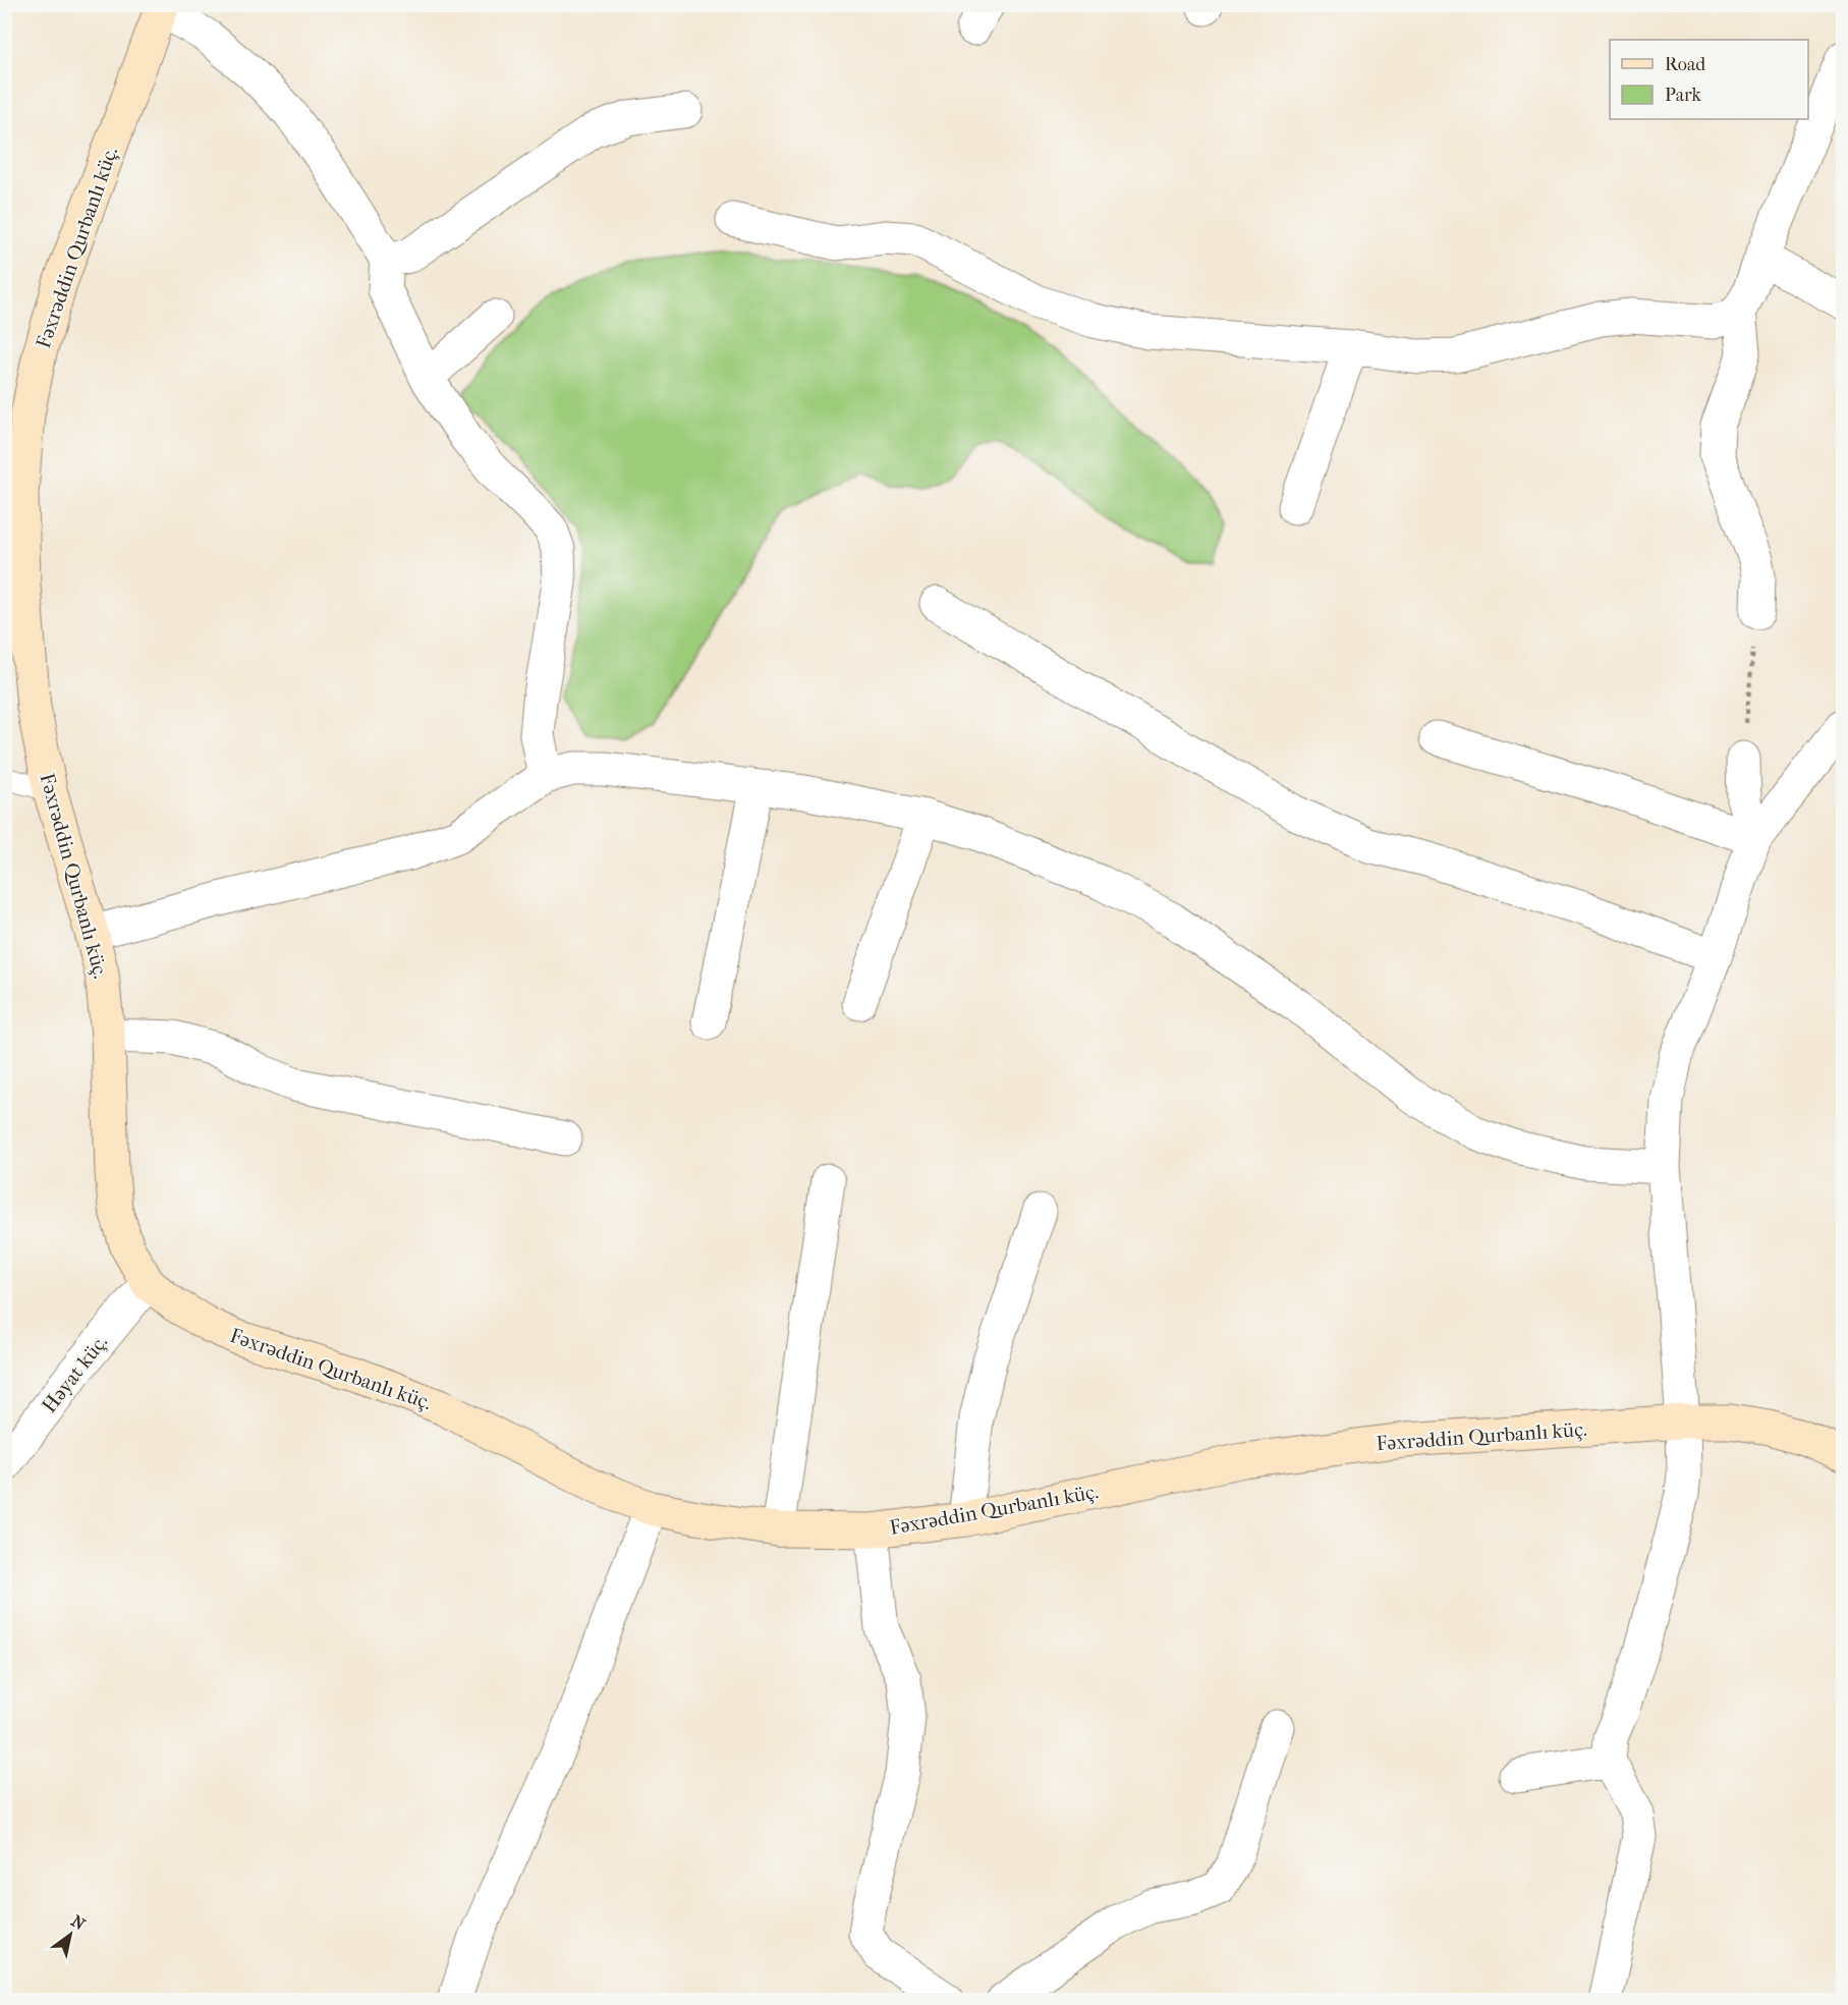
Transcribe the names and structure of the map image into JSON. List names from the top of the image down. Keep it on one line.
{"streets":{"street":["Fəxrəddin Qurbanlı küç.","Həyat küç."]},"crossings":[["Fəxrəddin Qurbanlı küç.","Həyat küç."]],"legend":["Road","Park"],"north":"top right"}
